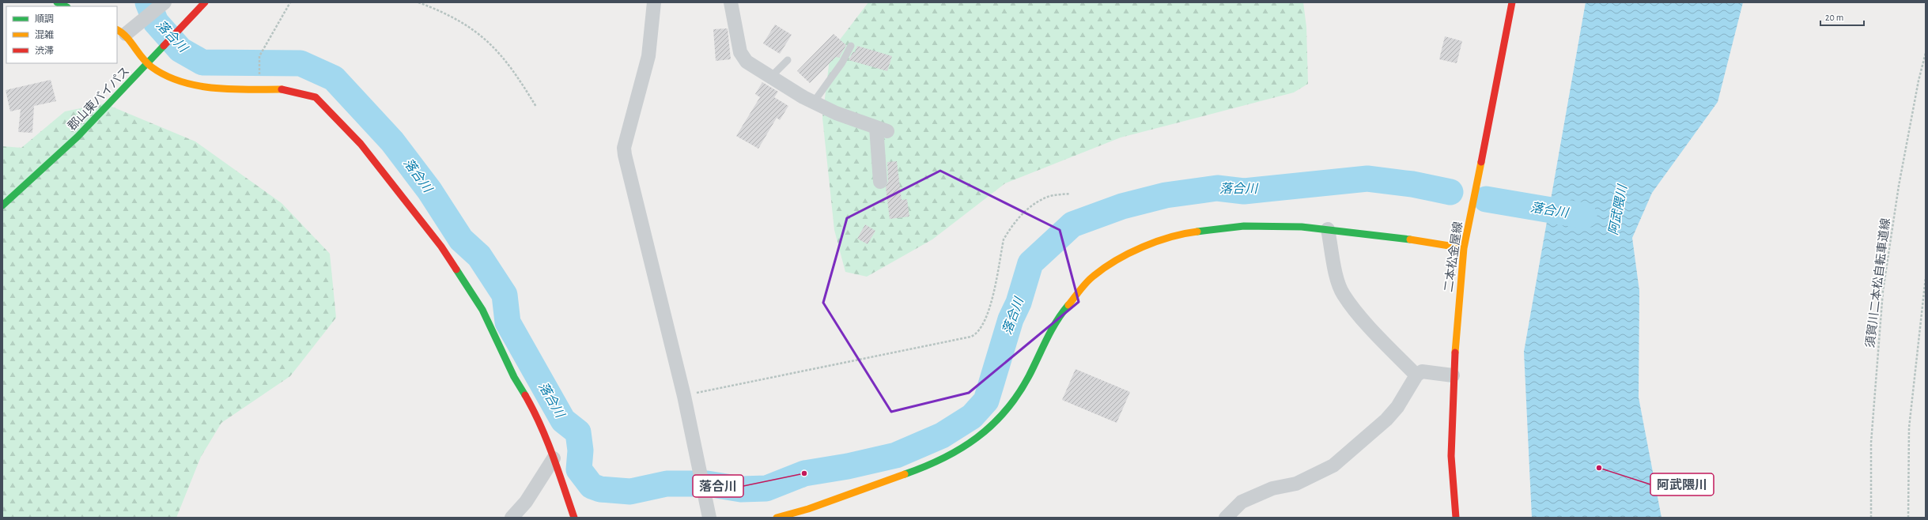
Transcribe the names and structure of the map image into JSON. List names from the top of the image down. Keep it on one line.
{"streets":{"main road":["郡山東バイパス","二本松金屋線"],"path":["須賀川二本松自転車道線"]},"water":["落合川","阿武隈川"],"places":["阿武隈川","落合川"],"legend":["順調","混雑","渋滞"],"scale_bar":"20 m"}
